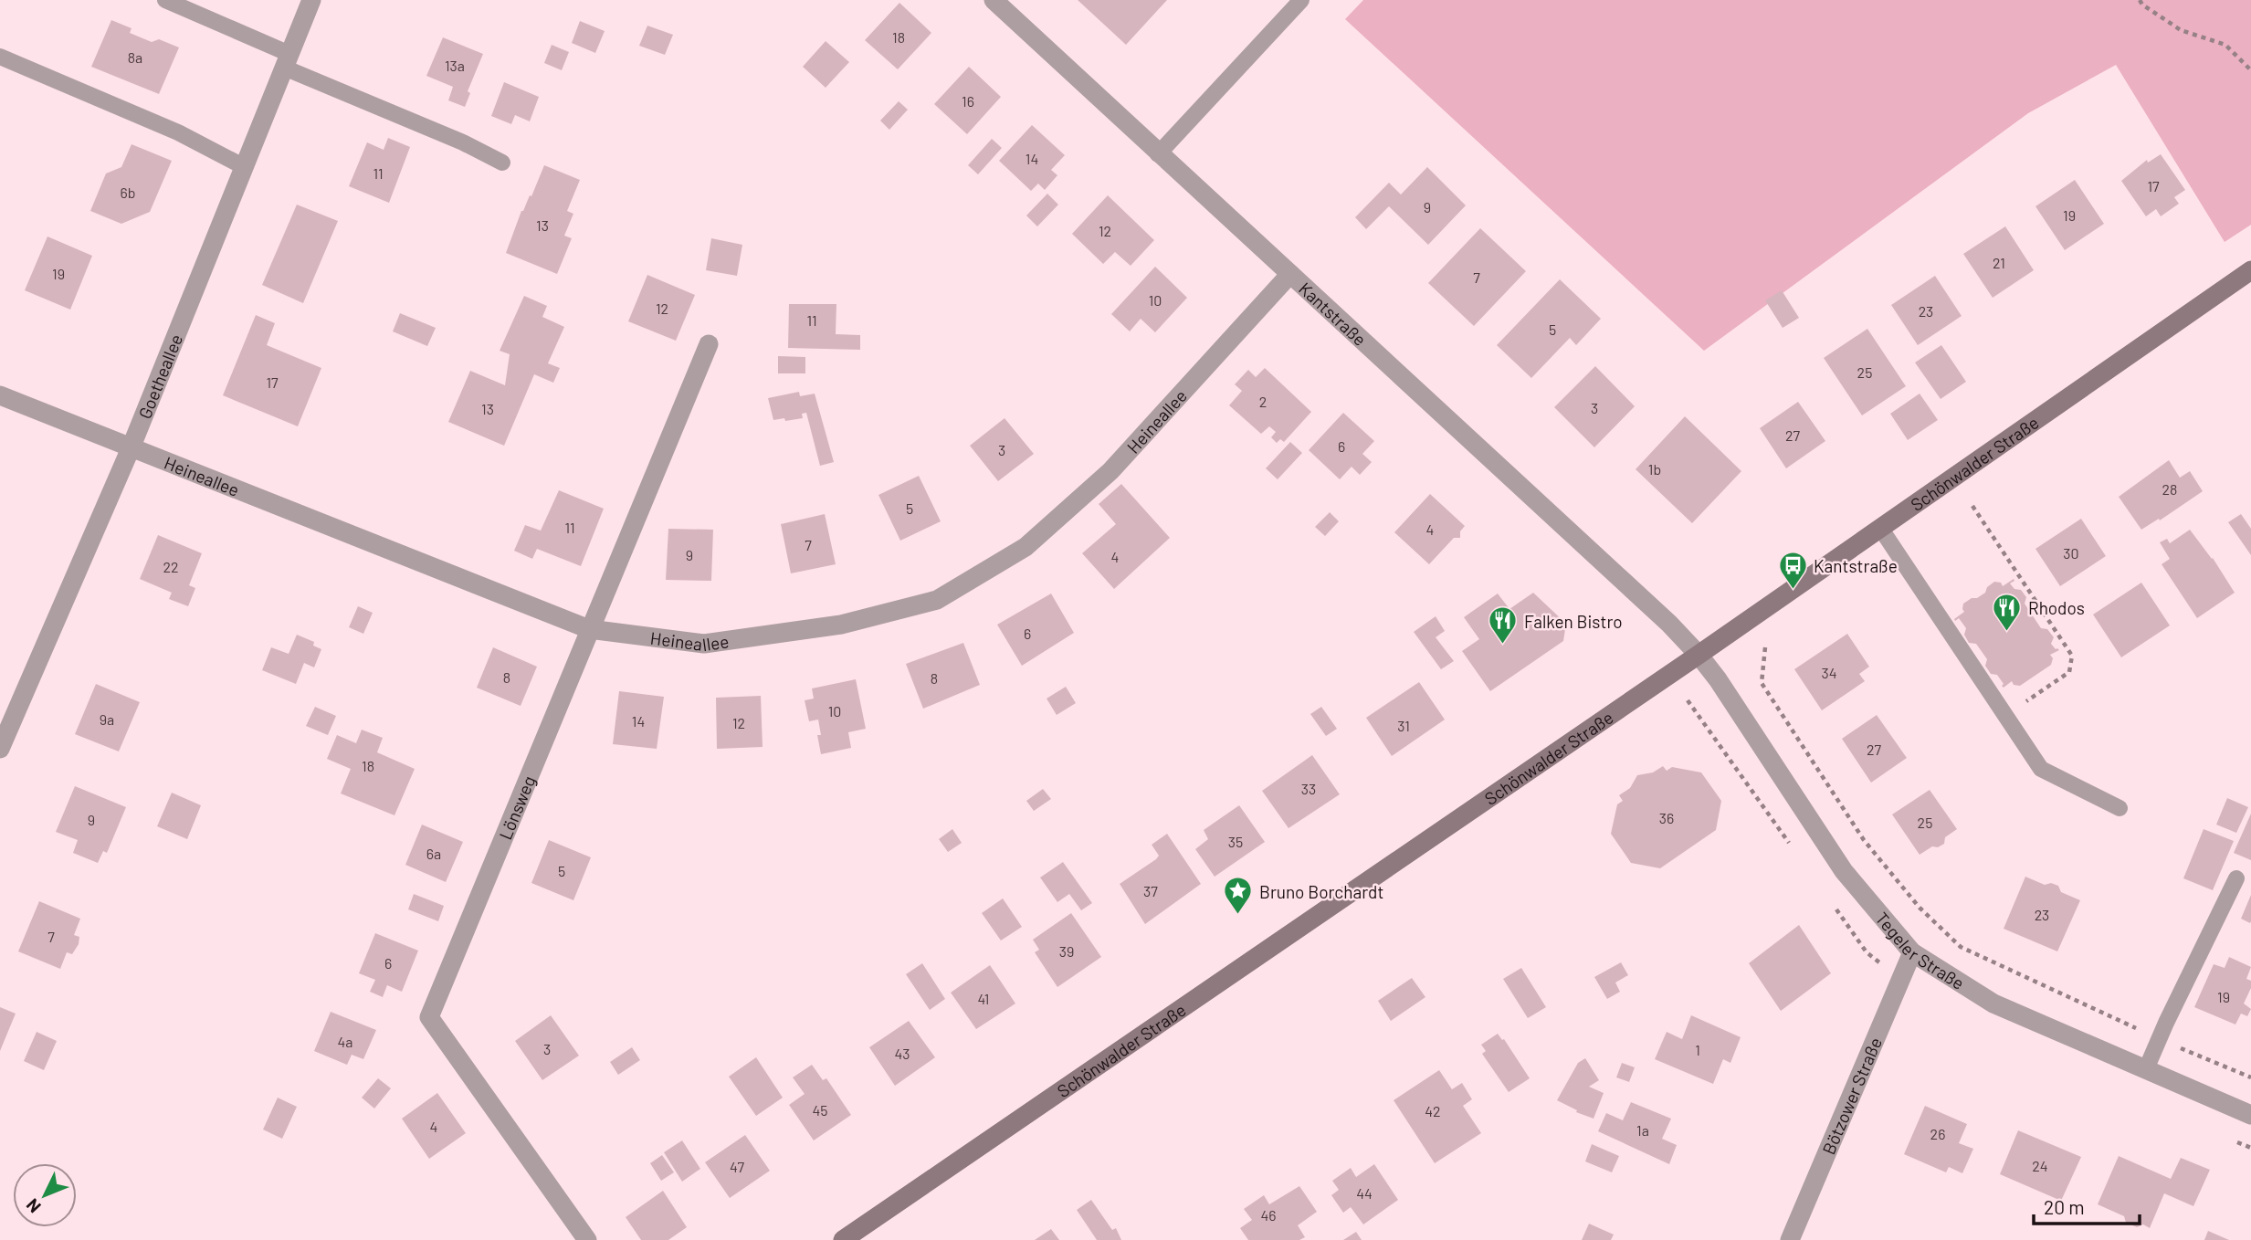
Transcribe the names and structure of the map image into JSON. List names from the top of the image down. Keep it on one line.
{"streets":{"main road":["Schönwalder Straße"],"street":["Kantstraße","Goetheallee","Heineallee","Lönsweg","Tegeler Straße","Bötzower Straße"]},"crossings":[["Kantstraße","Heineallee"],["Kantstraße","Schönwalder Straße"],["Kantstraße","Tegeler Straße"],["Goetheallee","Heineallee"],["Heineallee","Lönsweg"],["Schönwalder Straße","Tegeler Straße"],["Tegeler Straße","Bötzower Straße"]],"places":{"bus stop":["Kantstraße"],"restaurant":["Rhodos","Falken Bistro"],"place":["Bruno Borchardt"]},"house_numbers":["18","8a","13a","16","14","11","17","6b","9","19","13","12","21","19","7","10","12","23","11","5","25","17","2","3","13","27","6","3","1b","28","5","11","4","7","30","9","4","22","6","34","8","8","10","9a","14","12","31","27","18","33","36","9","25","35","6a","5","37","23","7","39","6","19","41","4a","3","1","43","45","42","4","1a","26","24","47","44","46"],"scale_bar":"20 m","north":"bottom left"}
